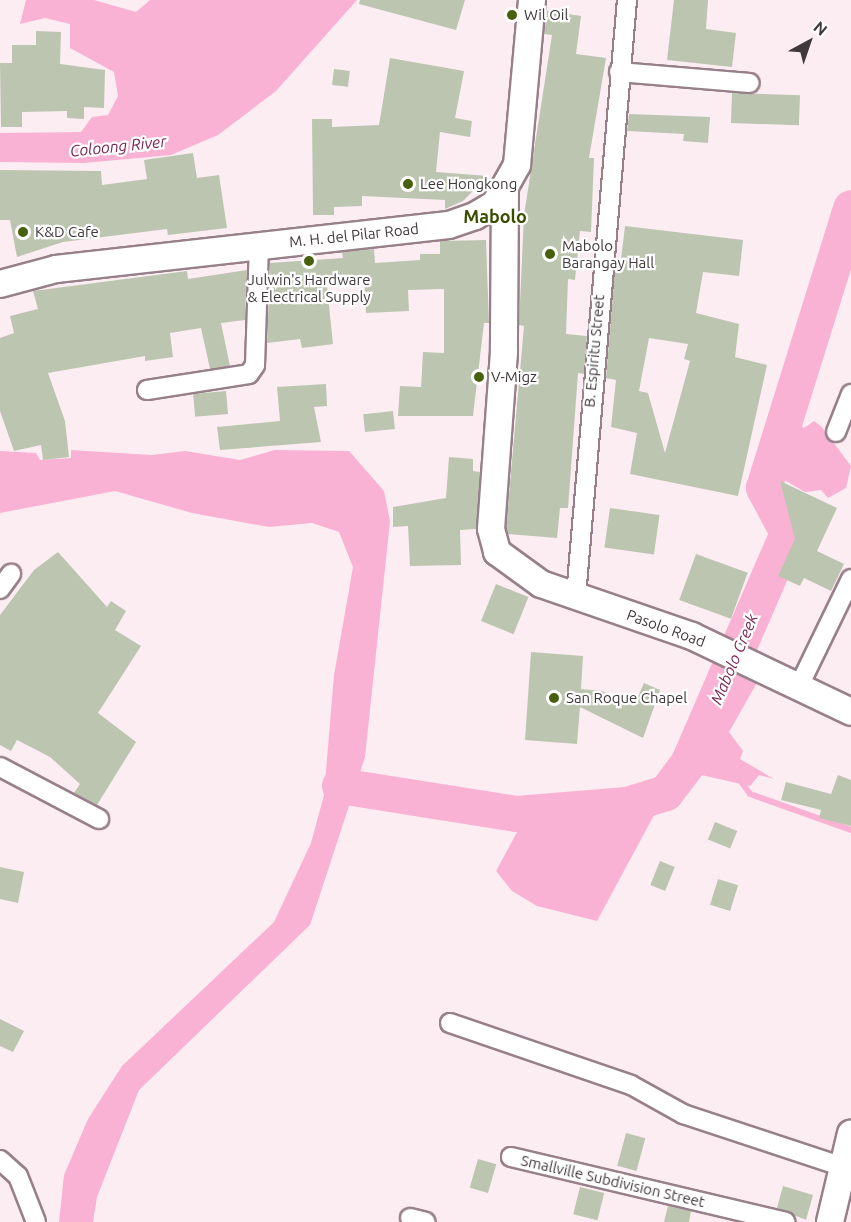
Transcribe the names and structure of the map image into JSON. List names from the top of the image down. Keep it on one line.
{"streets":{"street":["M. H. del Pilar Road","B. Espiritu Street","Pasolo Road","Smallville Subdivision Street"]},"crossings":[["M. H. del Pilar Road","Pasolo Road"],["B. Espiritu Street","Pasolo Road"]],"districts":["Mabolo"],"water":["Coloong River","Mabolo Creek"],"places":["Wil Oil","Lee Hongkong","K&D Cafe","Mabolo Barangay Hall","Julwin's Hardware & Electrical Supply","V-Migz","San Roque Chapel"],"north":"top right"}
